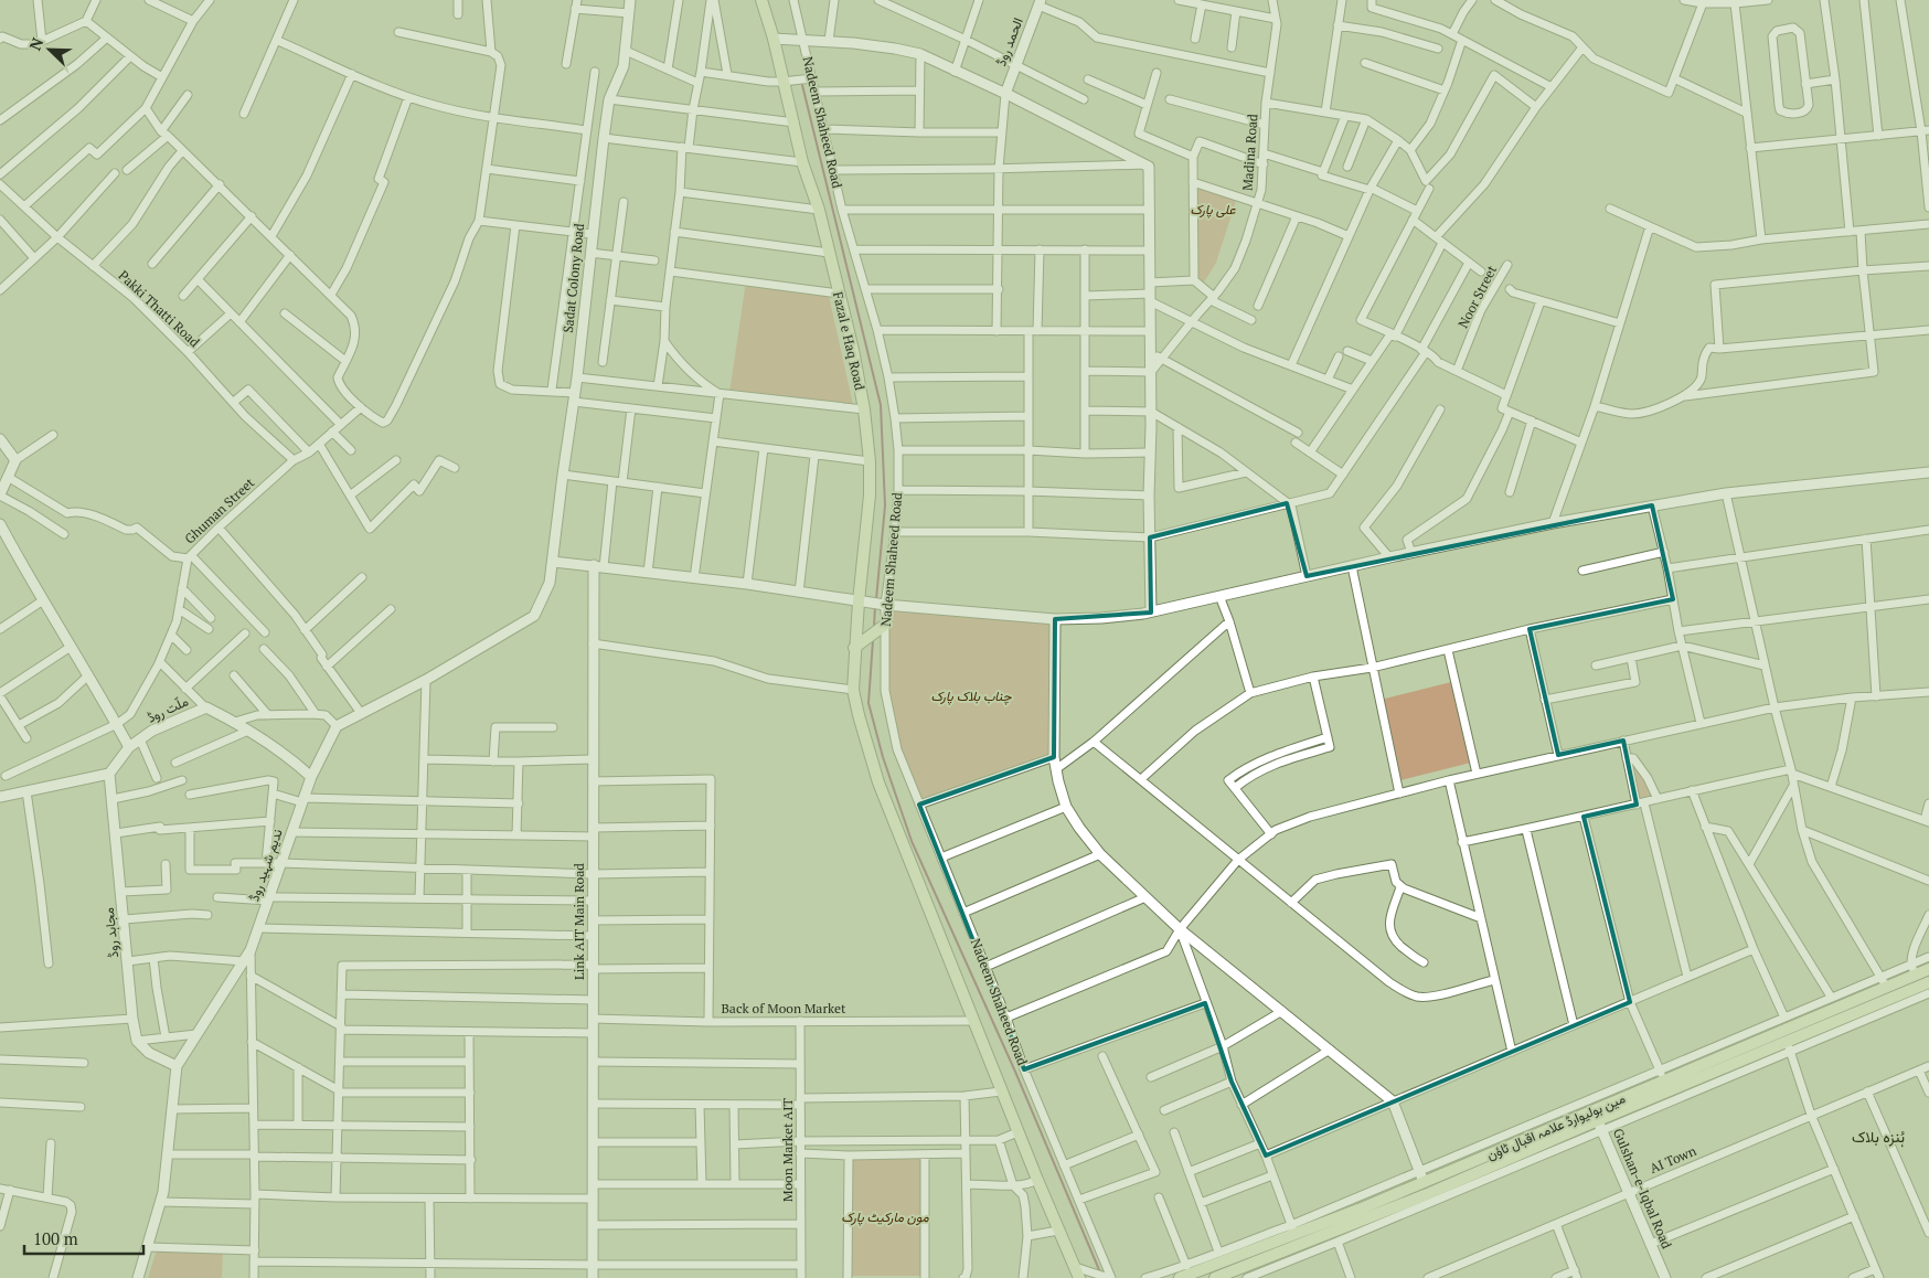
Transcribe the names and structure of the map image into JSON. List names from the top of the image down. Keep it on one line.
{"streets":{"main road":["Fazal e Haq Road","مین بولیوارڈ علامہ اقبال ٹاؤن"],"street":["الحمد روڈ","Nadeem Shaheed Road","Madina Road","Sadat Colony Road","Noor Street","Pakki Thatti Road","Ghuman Street","ملّت روڈ","ندیم شہید روڈ","Link AIT Main Road","مجاہد روڈ","Back of Moon Market","Moon Market AIT","AI Town","Gulshan-e-Iqbal Road"]},"crossings":[["Pakki Thatti Road","Ghuman Street"],["ملّت روڈ","ندیم شہید روڈ"],["ملّت روڈ","مجاہد روڈ"],["Link AIT Main Road","Back of Moon Market"],["Back of Moon Market","Moon Market AIT"],["مین بولیوارڈ علامہ اقبال ٹاؤن","Gulshan-e-Iqbal Road"],["AI Town","Gulshan-e-Iqbal Road"]],"districts":["ہُنزہ بلاک"],"parks":["علی پارک","چناب بلاک پارک","مون مارکیٹ پارک"],"scale_bar":"100 m","north":"top left"}
